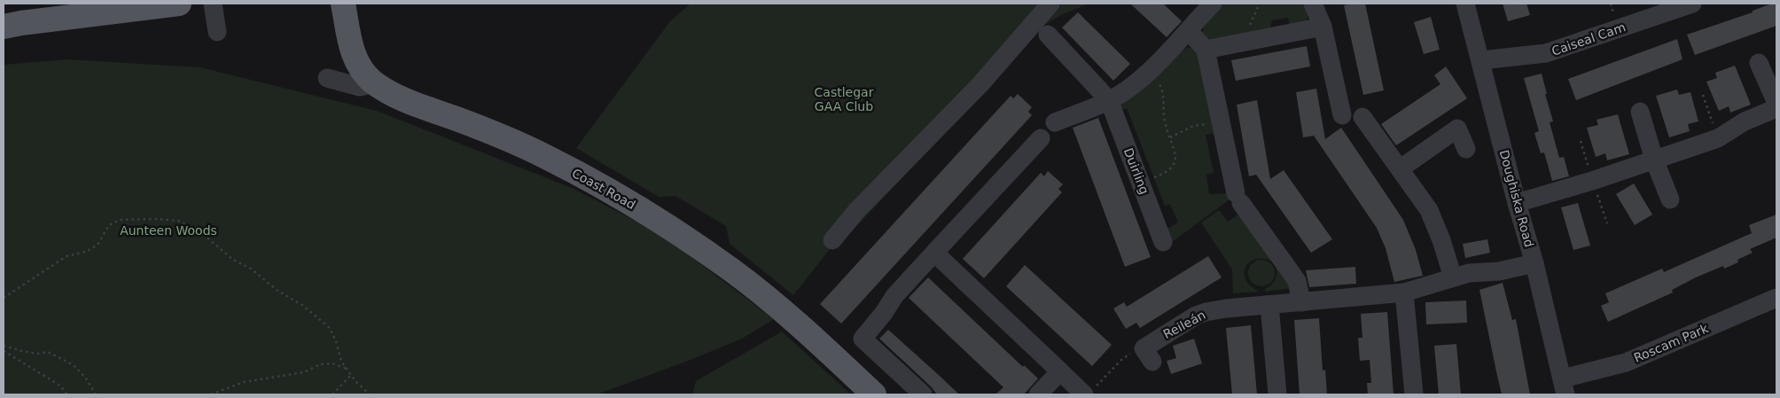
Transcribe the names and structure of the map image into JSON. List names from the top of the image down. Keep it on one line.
{"streets":{"main road":["Coast Road"],"street":["Caiseal Cam","Duirling","Doughiska Road","Reileán","Roscam Park"]},"crossings":[["Caiseal Cam","Doughiska Road"],["Doughiska Road","Reileán"],["Doughiska Road","Roscam Park"]],"parks":["Castlegar GAA Club","Aunteen Woods"]}
